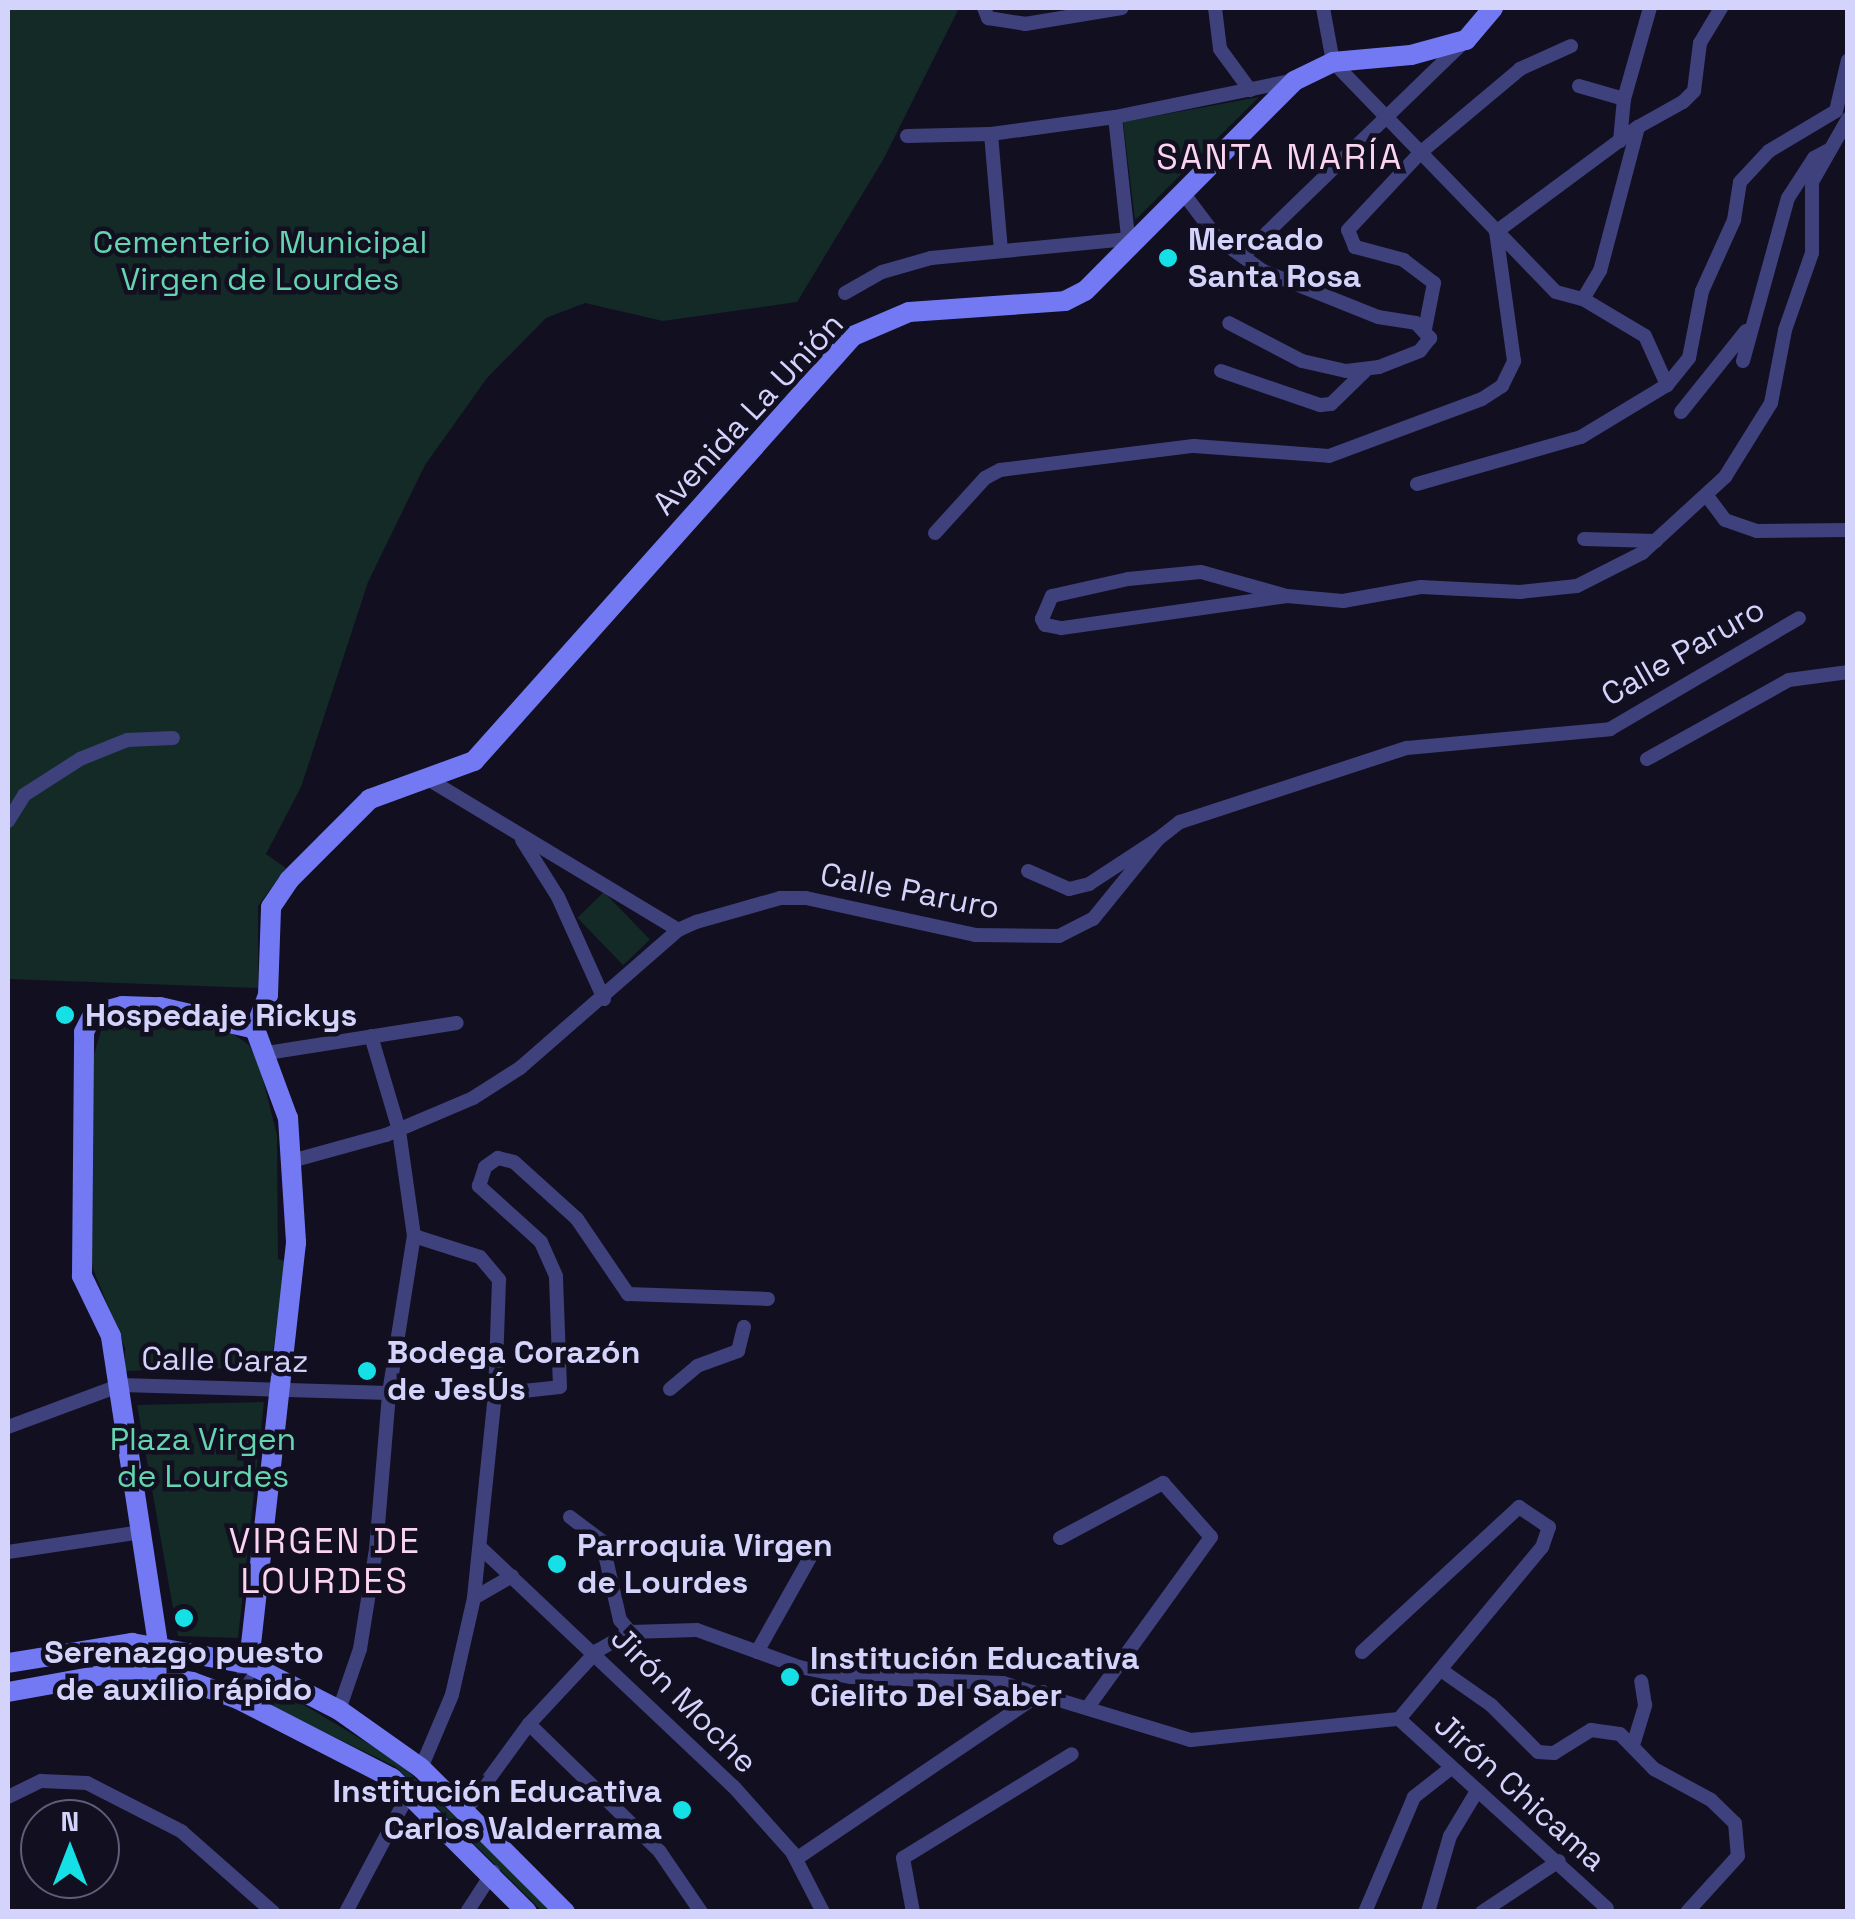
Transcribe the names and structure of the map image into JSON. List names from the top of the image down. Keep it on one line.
{"streets":{"main road":["Avenida La Unión"],"street":["Calle Paruro","Calle Caraz","Jirón Moche","Jirón Chicama"]},"districts":["SANTA MARÍA","VIRGEN DE LOURDES"],"parks":["Cementerio Municipal Virgen de Lourdes","Plaza Virgen de Lourdes"],"places":["Mercado Santa Rosa","Hospedaje Rickys","Bodega Corazón de JesÚs","Parroquia Virgen de Lourdes","Serenazgo puesto de auxilio rápido","Institución Educativa Cielito Del Saber","Institución Educativa Carlos Valderrama"],"north":"top"}
